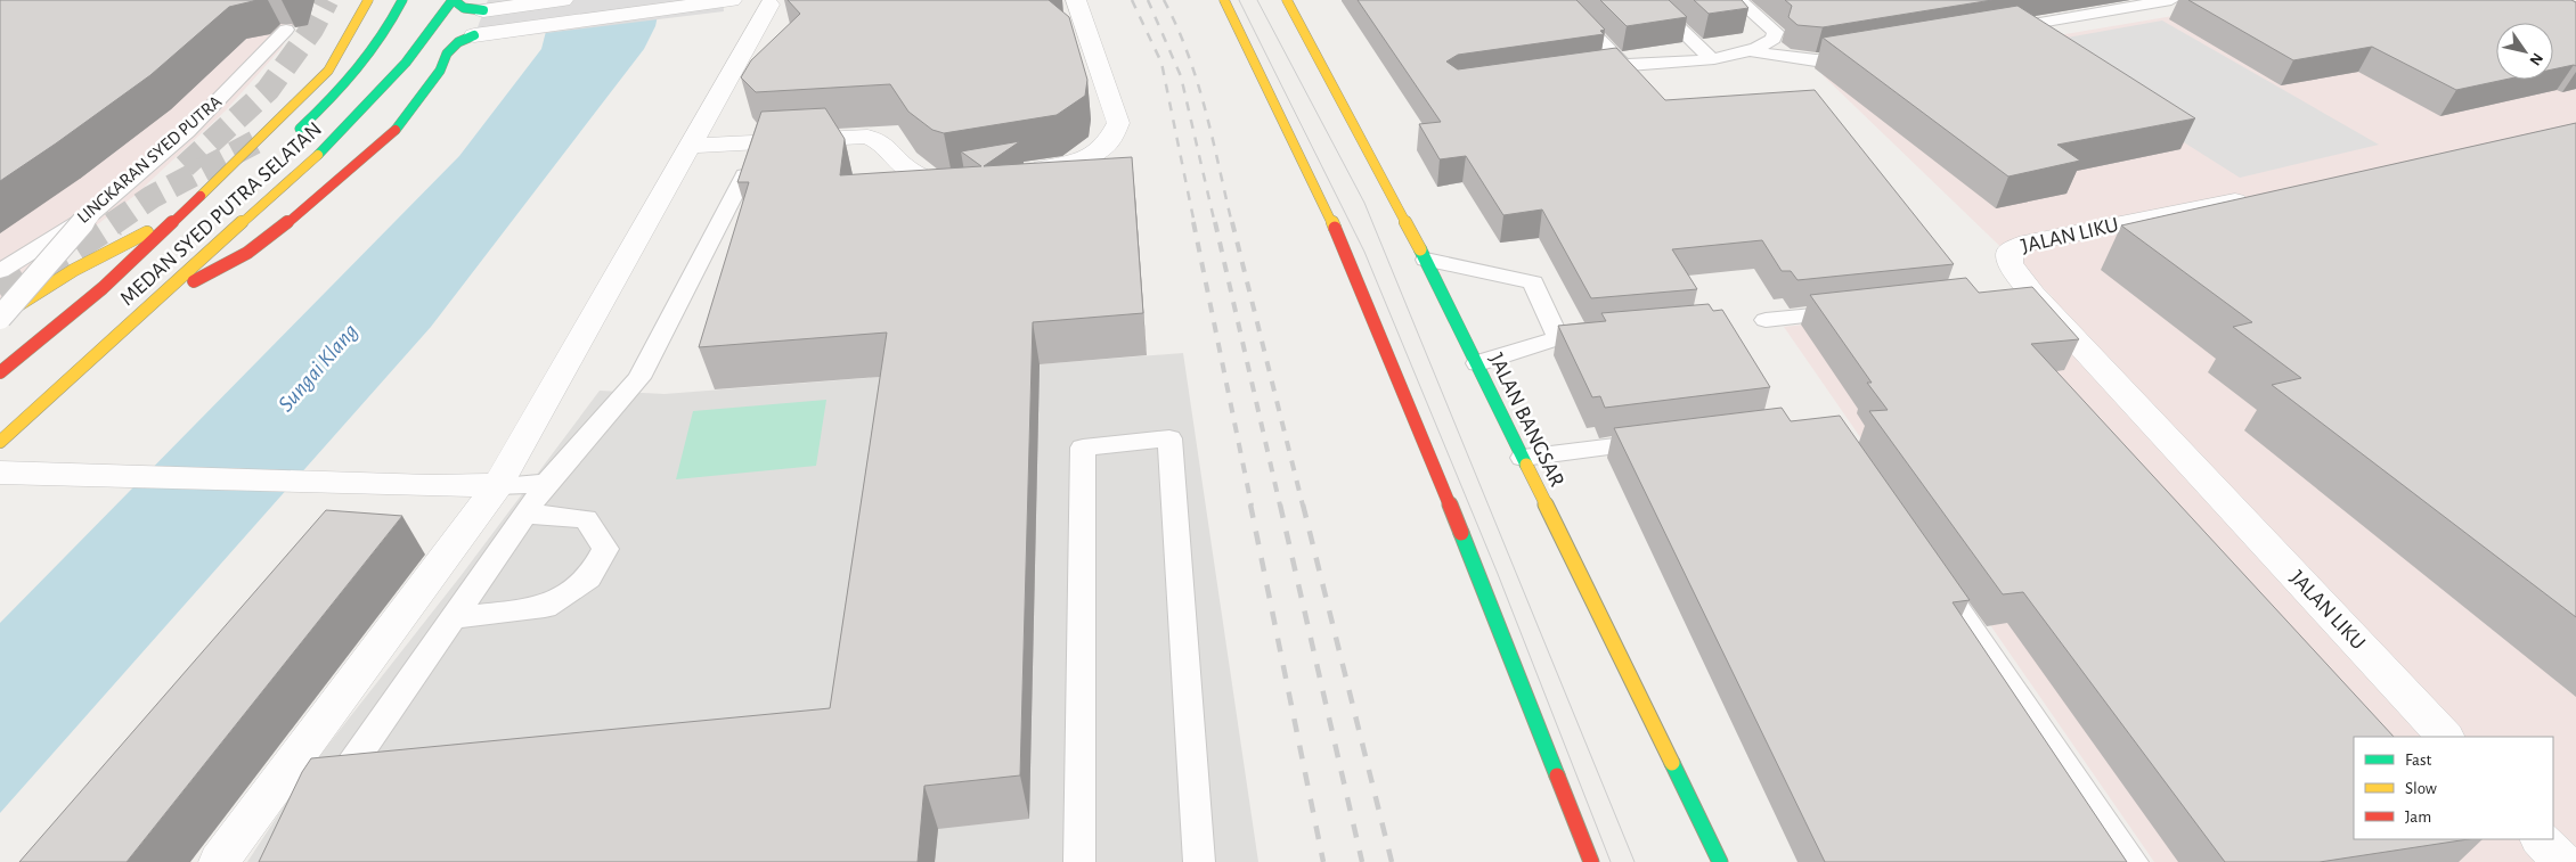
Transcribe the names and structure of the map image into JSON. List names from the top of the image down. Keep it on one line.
{"streets":{"main road":["MEDAN SYED PUTRA SELATAN","JALAN BANGSAR"],"street":["JALAN LIKU"],"lane":["LINGKARAN SYED PUTRA"]},"water":["Sungai Klang"],"legend":["Fast","Slow","Jam"],"north":"bottom right"}
